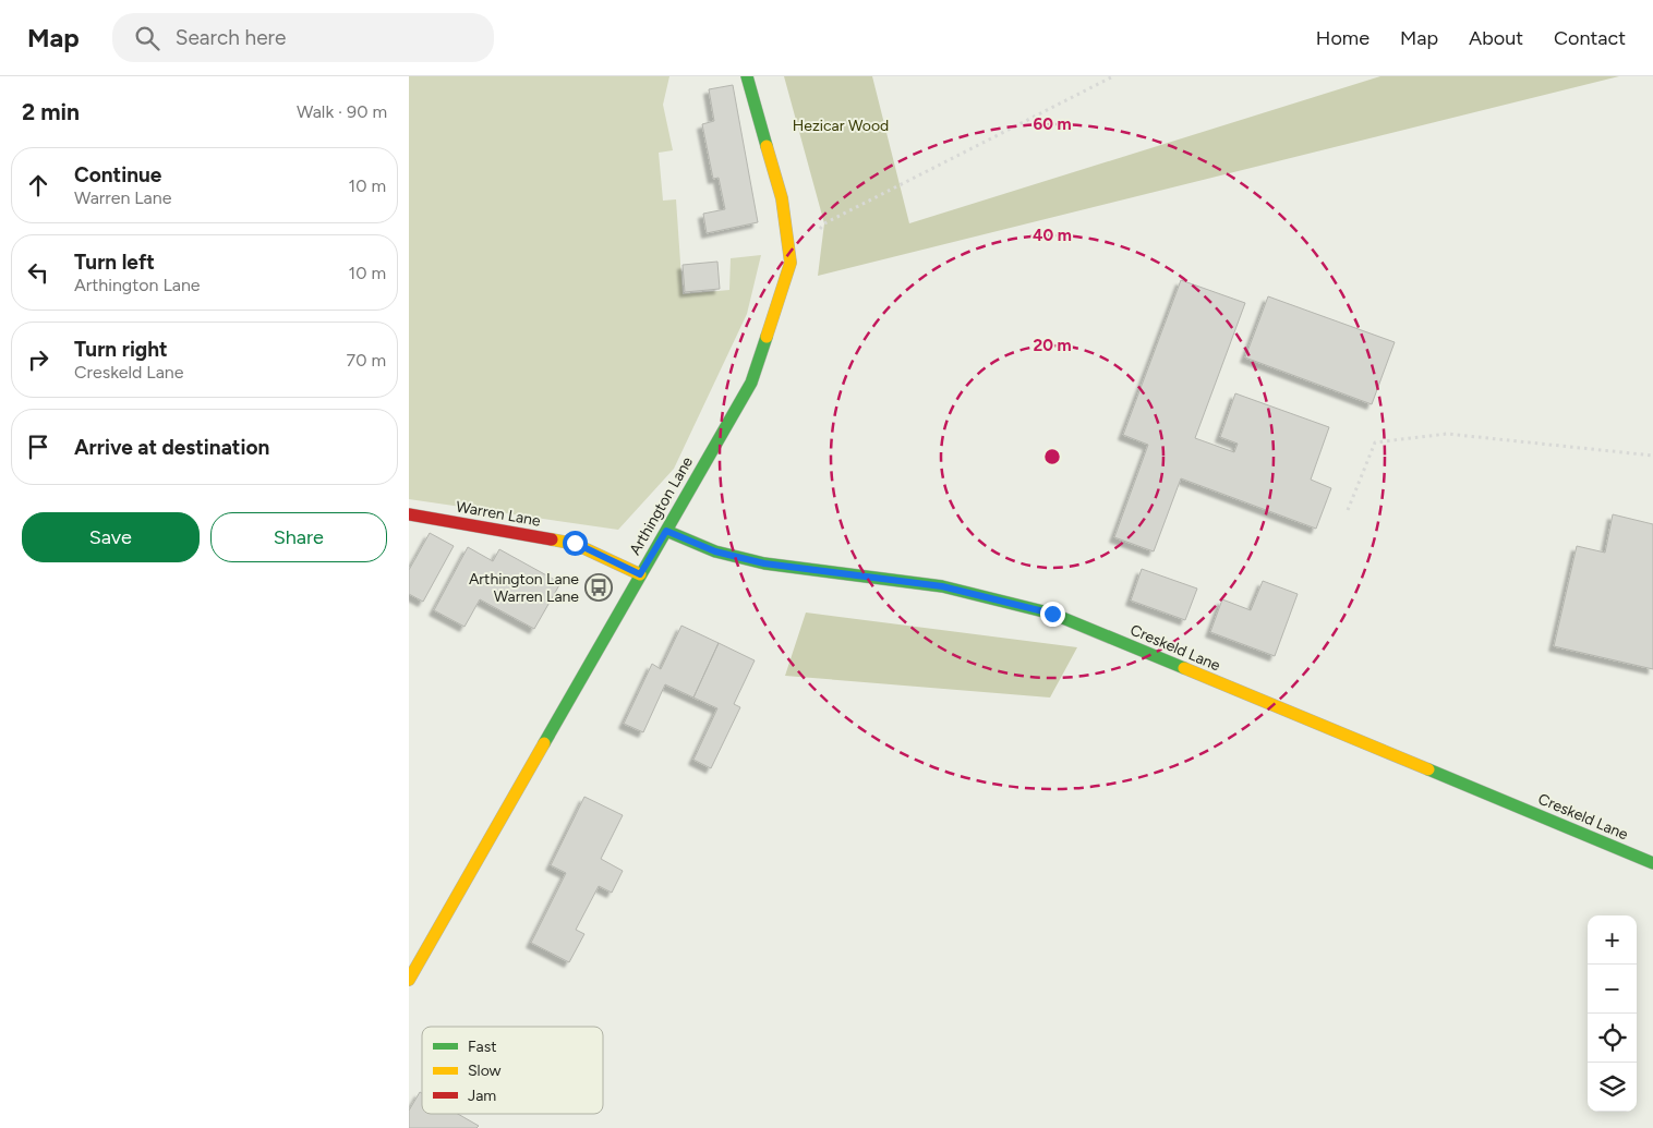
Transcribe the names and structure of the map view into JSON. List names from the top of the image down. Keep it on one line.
{"streets":{"street":["Arthington Lane","Warren Lane","Creskeld Lane"]},"crossings":[["Arthington Lane","Warren Lane"],["Arthington Lane","Creskeld Lane"]],"parks":["Hezicar Wood"],"places":{"bus stop":["Arthington Lane Warren Lane"]},"legend":["Fast","Slow","Jam"],"page":{"header":"Map","search":"Search here","nav":["Home","Map","About","Contact"],"heading":["2 min","Walk · 90 m"],"list":[["Continue","Warren Lane","10 m"],["Turn left","Arthington Lane","10 m"],["Turn right","Creskeld Lane","70 m"],"Arrive at destination"],"buttons":["Save","Share"],"map_buttons":["+","−"]},"rings":["60 m","40 m","20 m"]}
